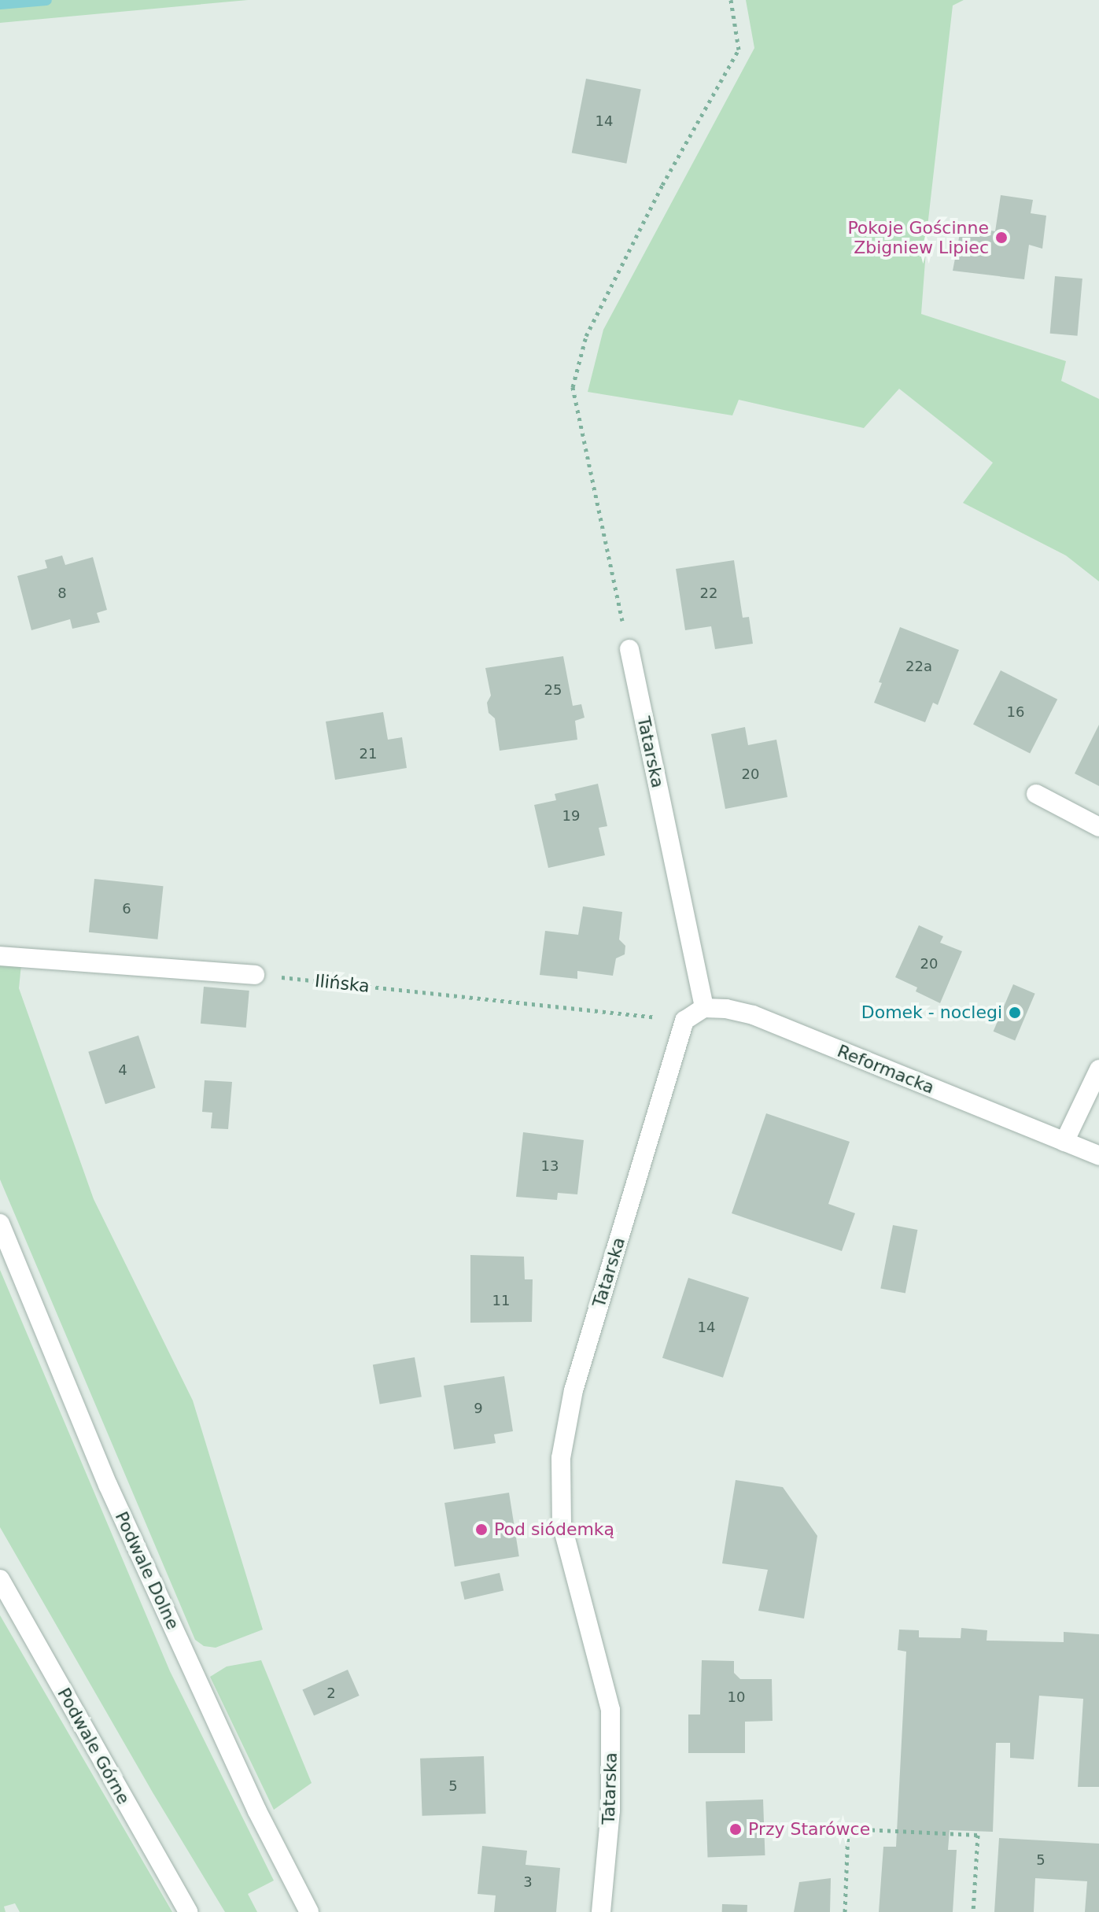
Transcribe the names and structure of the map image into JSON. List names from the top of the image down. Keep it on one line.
{"streets":{"street":["Tatarska","Reformacka","Podwale Dolne","Podwale Górne"],"path":["Ilińska"]},"crossings":[["Tatarska","Ilińska"],["Tatarska","Reformacka"]],"places":["Pokoje Gościnne Zbigniew Lipiec","Domek - noclegi","Pod siódemką","Przy Starówce"],"house_numbers":["14","8","22","22a","25","16","21","20","19","6","20","4","13","11","14","9","2","10","5","5","3"]}
